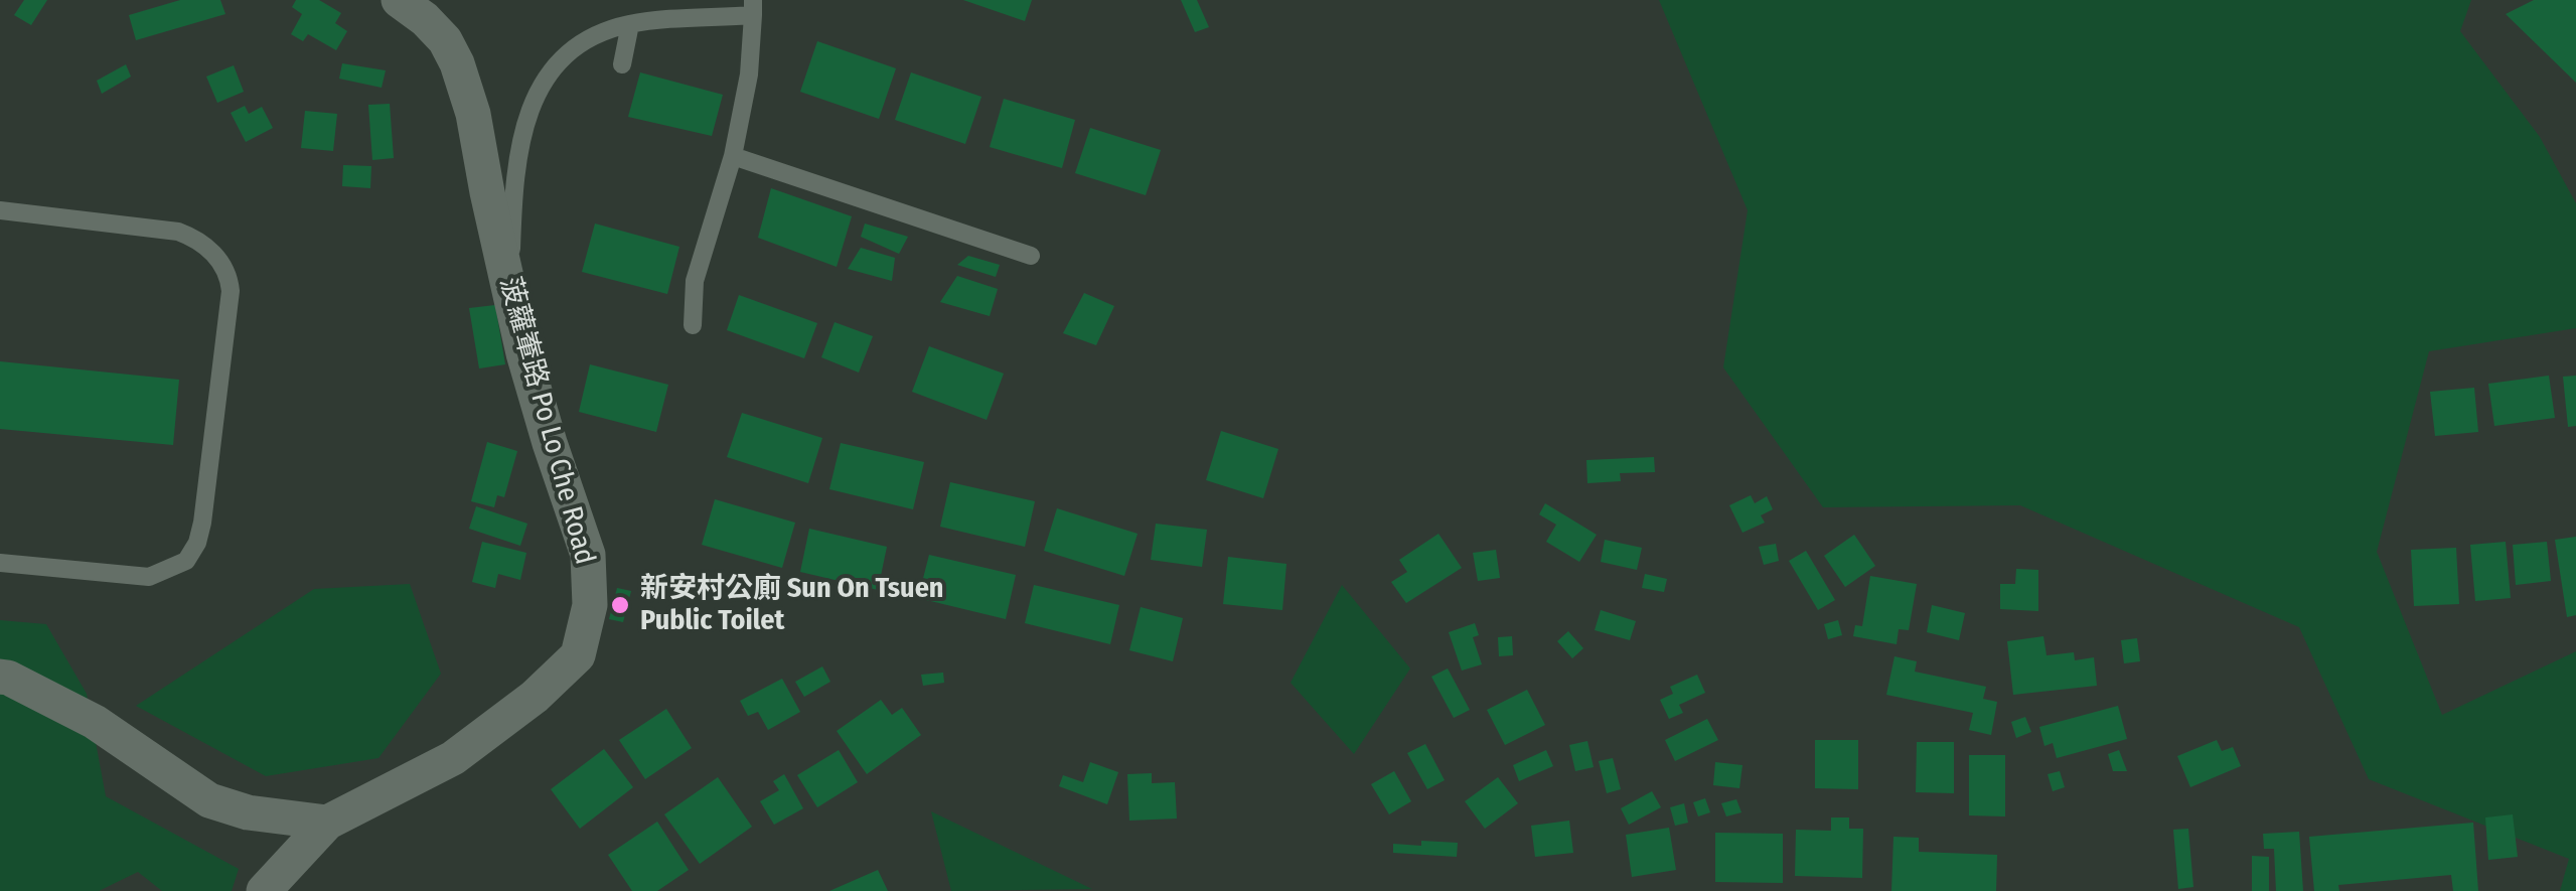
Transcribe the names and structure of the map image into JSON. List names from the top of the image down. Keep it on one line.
{"streets":{"street":["菠蘿輋路 Po Lo Che Road"]},"places":["新安村公廁 Sun On Tsuen Public Toilet"]}
